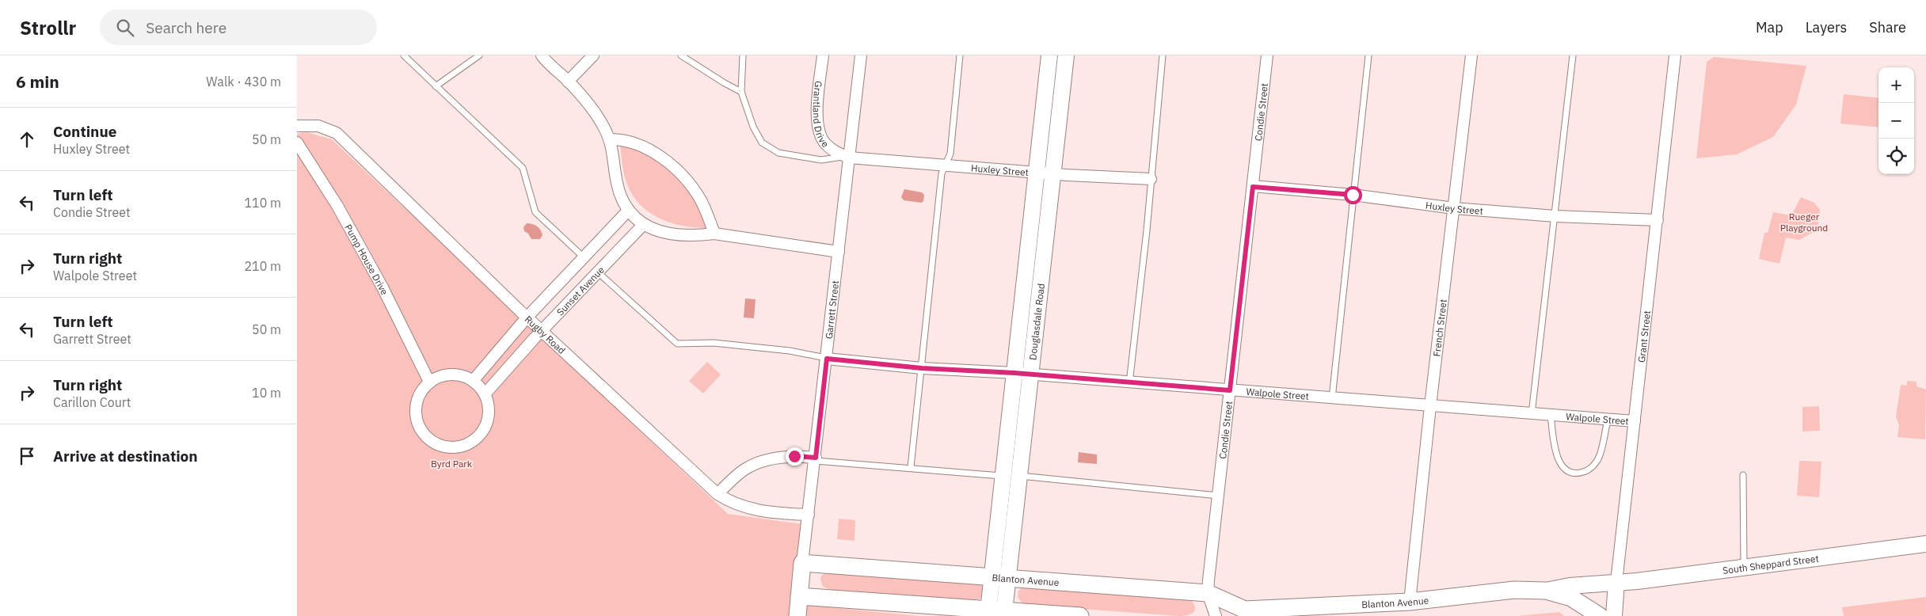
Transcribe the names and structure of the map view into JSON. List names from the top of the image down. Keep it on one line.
{"streets":{"main road":["Blanton Avenue"],"street":["Grantland Drive","Condie Street","Huxley Street","Pump House Drive","Sunset Avenue","Garrett Street","Douglasdale Road","French Street","Rugby Road","Grant Street","Walpole Street","South Sheppard Street"]},"crossings":[["Grantland Drive","Huxley Street"],["Grantland Drive","Garrett Street"],["Condie Street","Huxley Street"],["Condie Street","Walpole Street"],["Condie Street","Blanton Avenue"],["Huxley Street","Garrett Street"],["Huxley Street","Douglasdale Road"],["Huxley Street","French Street"],["Huxley Street","Grant Street"],["Pump House Drive","Sunset Avenue"],["Sunset Avenue","Rugby Road"],["Garrett Street","Rugby Road"],["Garrett Street","Walpole Street"],["Garrett Street","Blanton Avenue"],["Douglasdale Road","Walpole Street"],["Douglasdale Road","Blanton Avenue"],["French Street","Walpole Street"],["French Street","Blanton Avenue"],["Grant Street","Walpole Street"],["Grant Street","South Sheppard Street"],["Grant Street","Blanton Avenue"],["South Sheppard Street","Blanton Avenue"]],"parks":["Rueger Playground","Byrd Park"],"page":{"header":"Strollr","search":"Search here","nav":["Map","Layers","Share"],"heading":["6 min","Walk · 430 m"],"map_buttons":["+","−"],"list":[["Continue","Huxley Street","50 m"],["Turn left","Condie Street","110 m"],["Turn right","Walpole Street","210 m"],["Turn left","Garrett Street","50 m"],["Turn right","Carillon Court","10 m"],"Arrive at destination"]}}
